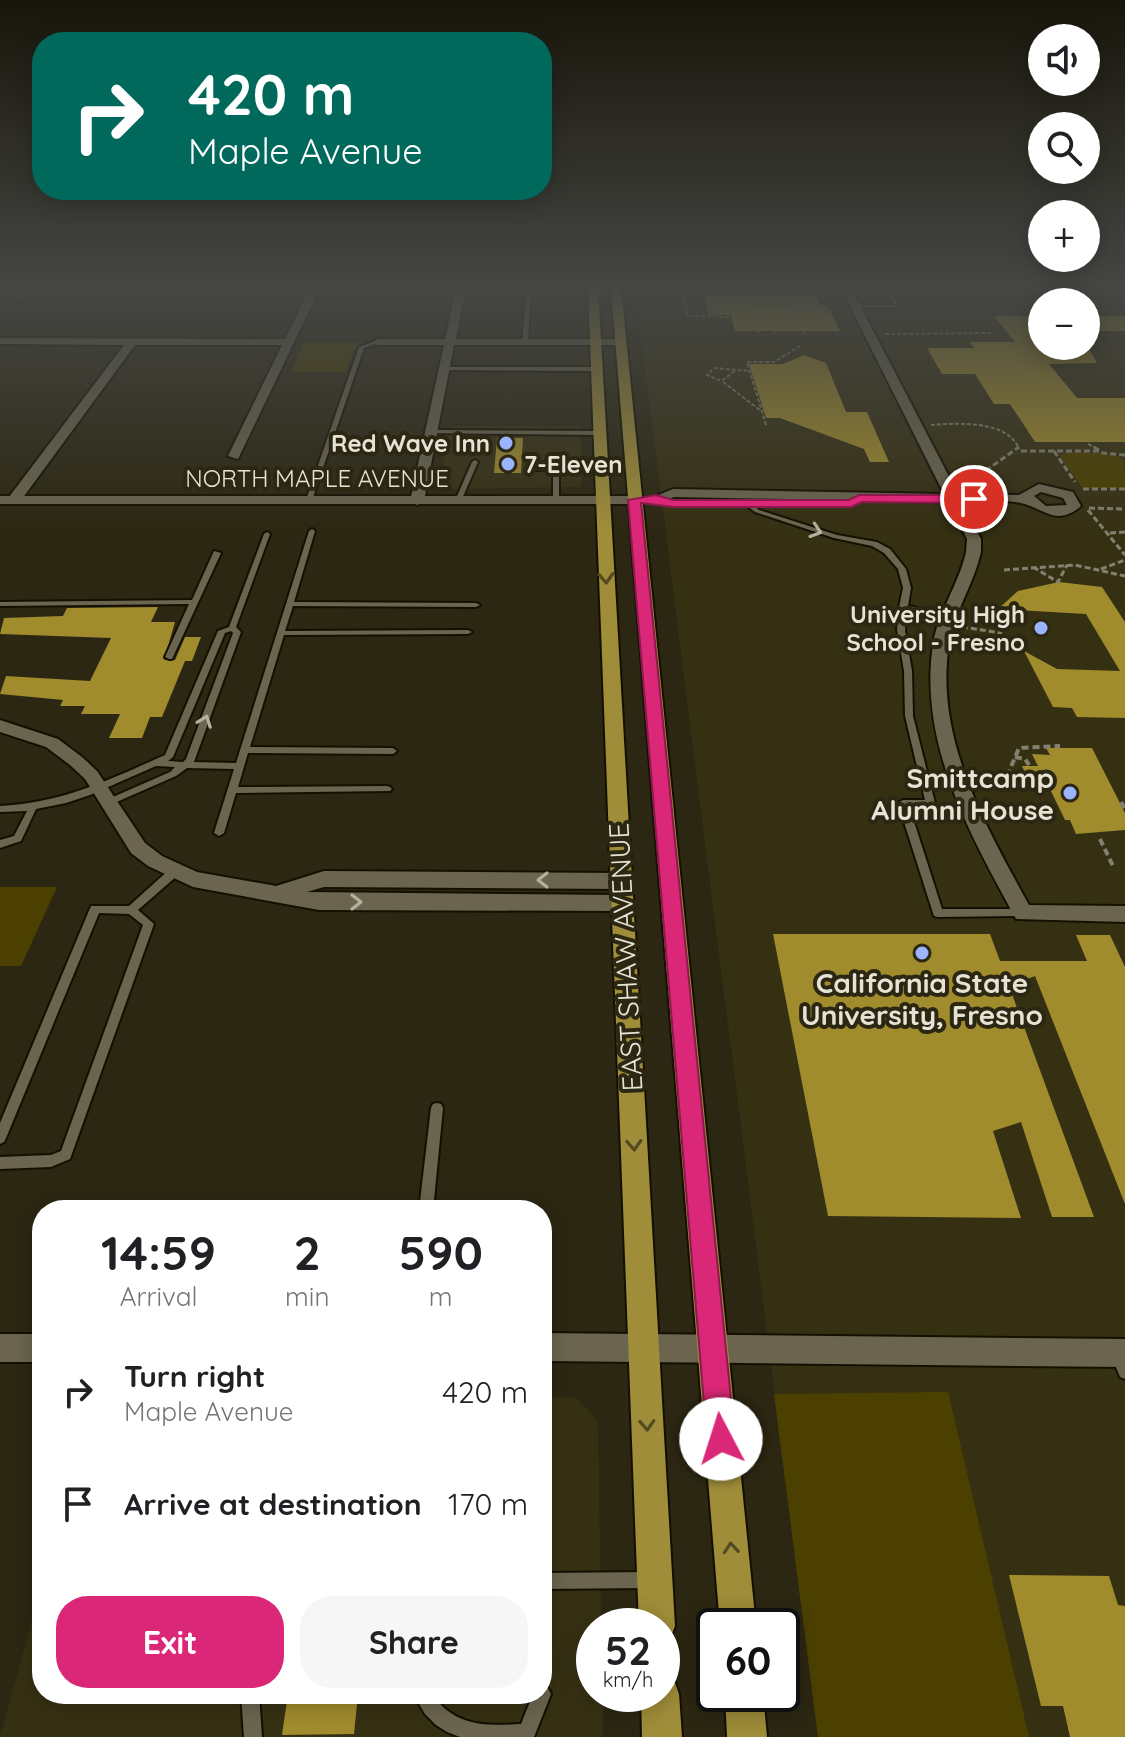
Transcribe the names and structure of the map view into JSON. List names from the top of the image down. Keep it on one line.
{"streets":{"main road":["EAST SHAW AVENUE"],"street":["NORTH MAPLE AVENUE"]},"crossings":[["NORTH MAPLE AVENUE","EAST SHAW AVENUE"]],"places":["Red Wave Inn","7-Eleven","University High School - Fresno","Smittcamp Alumni House","California State University, Fresno"],"page":{"map_buttons":["+","−"],"turn":["420 m","Maple Avenue"],"eta":["14:59","Arrival","2","min","590","m"],"list":[{"name":"Turn right","note":"Maple Avenue","value":"420 m"},{"name":"Arrive at destination","value":"170 m"}],"buttons":["Exit","Share"],"speed":"52 km/h","limit":"60"}}
